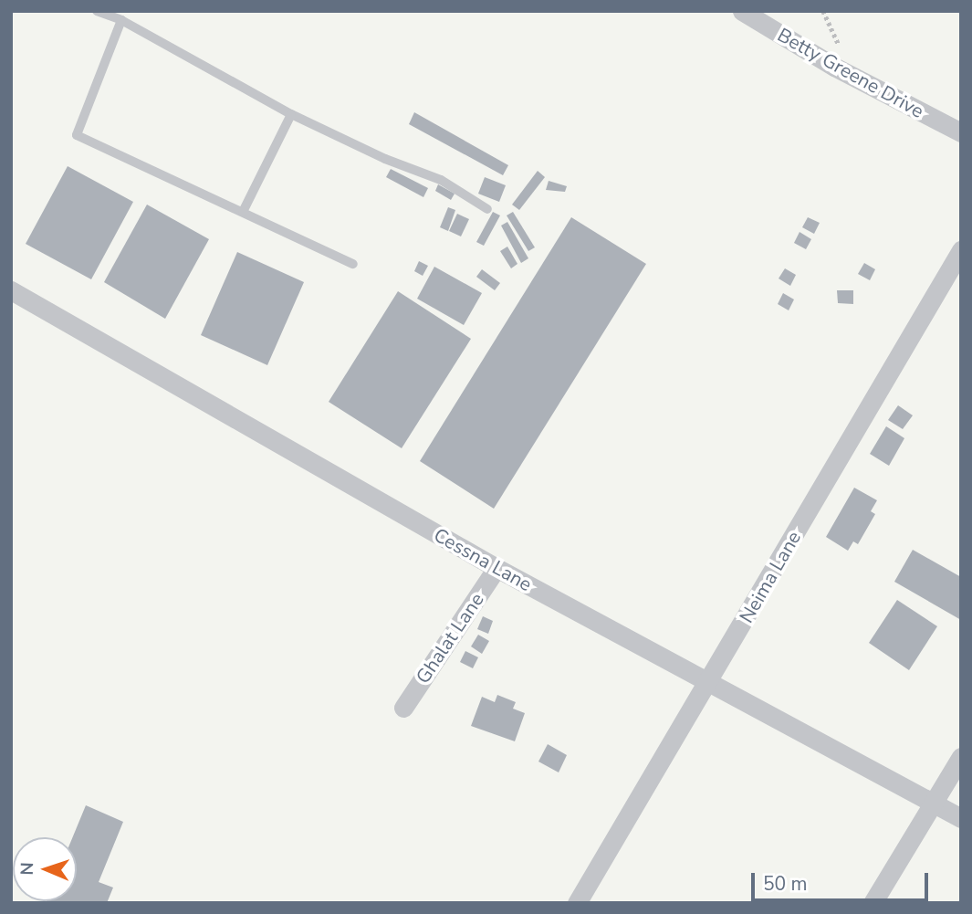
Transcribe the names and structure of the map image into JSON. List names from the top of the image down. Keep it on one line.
{"streets":{"street":["Betty Greene Drive","Cessna Lane","Neima Lane","Ghalat Lane"]},"crossings":[["Cessna Lane","Neima Lane"],["Cessna Lane","Ghalat Lane"]],"scale_bar":"50 m","north":"left"}
